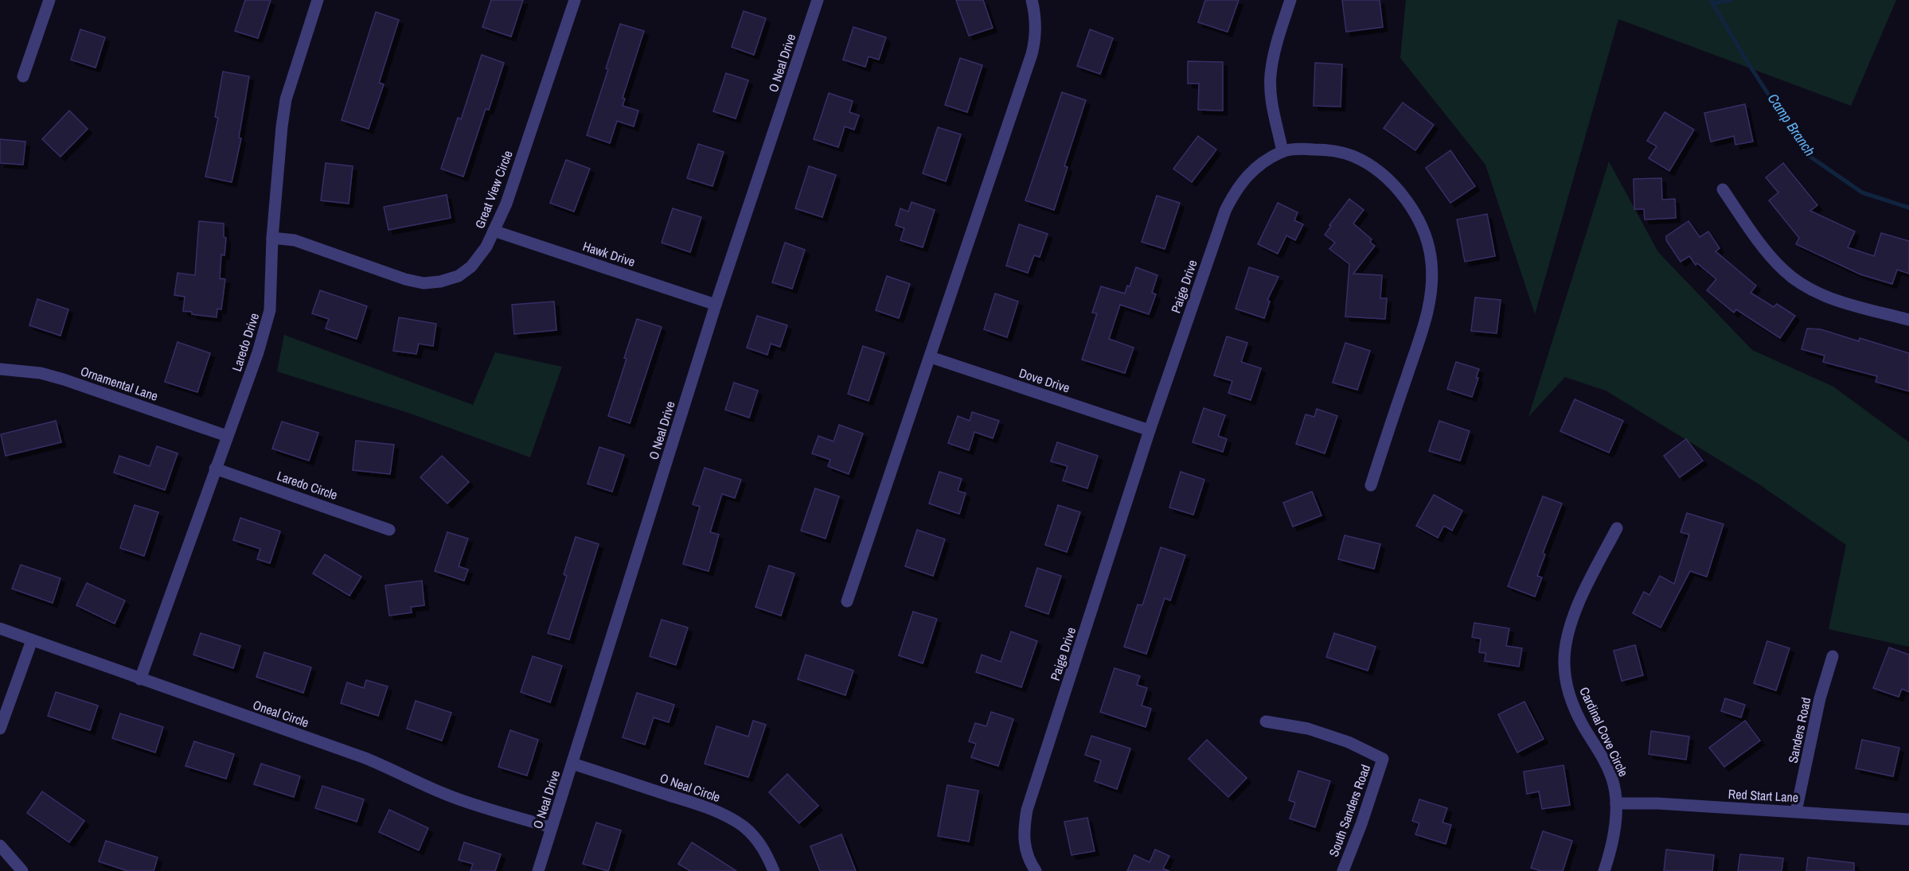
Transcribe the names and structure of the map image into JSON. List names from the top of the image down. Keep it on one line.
{"streets":{"street":["O Neal Drive","Great View Circle","Hawk Drive","Paige Drive","Laredo Drive","Dove Drive","Ornamental Lane","Laredo Circle","Oneal Circle","Sanders Road","Cardinal Cove Circle","O Neal Circle","Red Start Lane","South Sanders Road"]},"crossings":[["O Neal Drive","Hawk Drive"],["O Neal Drive","Oneal Circle"],["O Neal Drive","O Neal Circle"],["Great View Circle","Hawk Drive"],["Great View Circle","Laredo Drive"],["Paige Drive","Dove Drive"],["Laredo Drive","Ornamental Lane"],["Laredo Drive","Laredo Circle"],["Laredo Drive","Oneal Circle"],["Sanders Road","Red Start Lane"],["Cardinal Cove Circle","Red Start Lane"]],"water":["Camp Branch"]}
